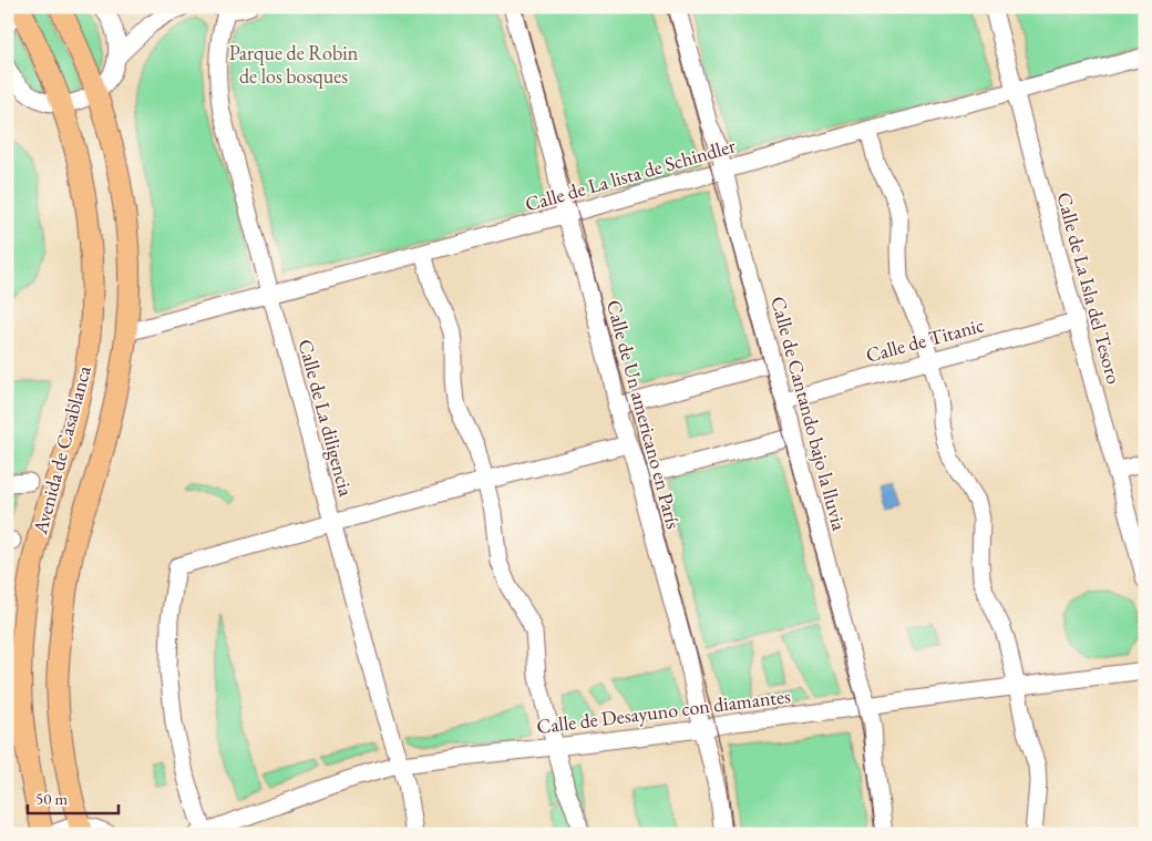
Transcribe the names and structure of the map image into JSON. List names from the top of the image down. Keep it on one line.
{"streets":{"main road":["Avenida de Casablanca"],"street":["Calle de La lista de Schindler","Calle de La Isla del Tesoro","Calle de Titanic","Calle de Cantando bajo la lluvia","Calle de Un americano en París","Calle de La diligencia","Calle de Desayuno con diamantes"]},"crossings":[["Calle de La lista de Schindler","Calle de La Isla del Tesoro"],["Calle de La lista de Schindler","Calle de Cantando bajo la lluvia"],["Calle de La lista de Schindler","Calle de Un americano en París"],["Calle de La lista de Schindler","Calle de La diligencia"],["Calle de La lista de Schindler","Avenida de Casablanca"],["Calle de La Isla del Tesoro","Calle de Titanic"],["Calle de Titanic","Calle de Cantando bajo la lluvia"],["Calle de Cantando bajo la lluvia","Calle de Desayuno con diamantes"],["Calle de Un americano en París","Calle de Desayuno con diamantes"],["Calle de La diligencia","Calle de Desayuno con diamantes"]],"parks":["Parque de Robin de los bosques"],"scale_bar":"50 m"}
